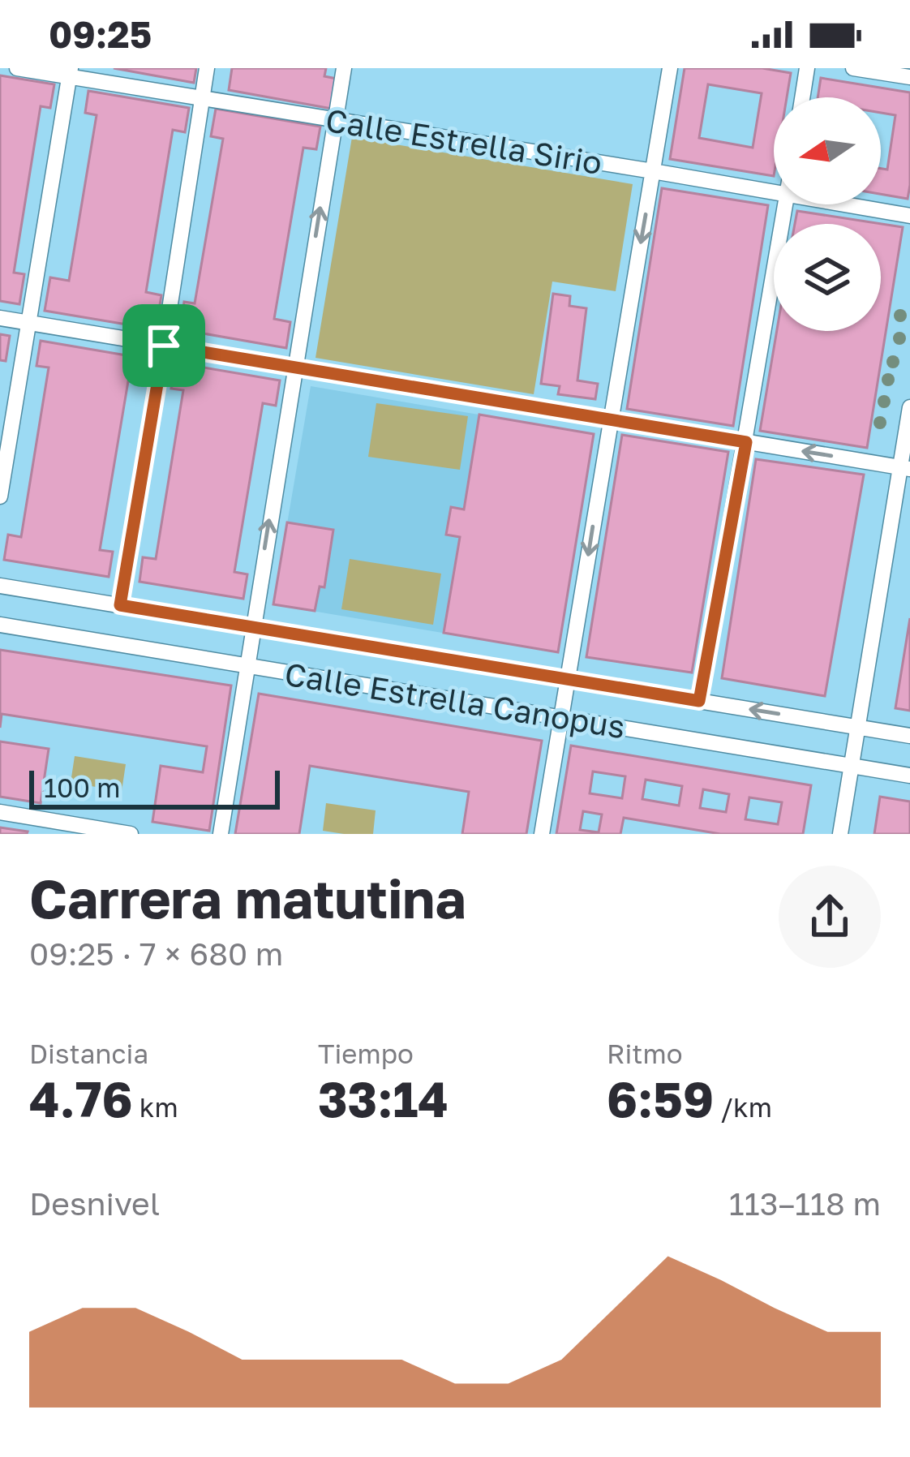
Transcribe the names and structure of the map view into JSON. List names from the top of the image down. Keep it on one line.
{"streets":{"street":["Calle Estrella Sirio","Calle Estrella Canopus"]},"scale_bar":"100 m","north":"left","page":{"status":"09:25","scale":"100 m","heading":["Carrera matutina","09:25 · 7 × 680 m"],"stats":[["Distancia","4.76 km"],["Tiempo","33:14"],["Ritmo","6:59 /km"]],"chart":["Desnivel","113–118 m"]}}
